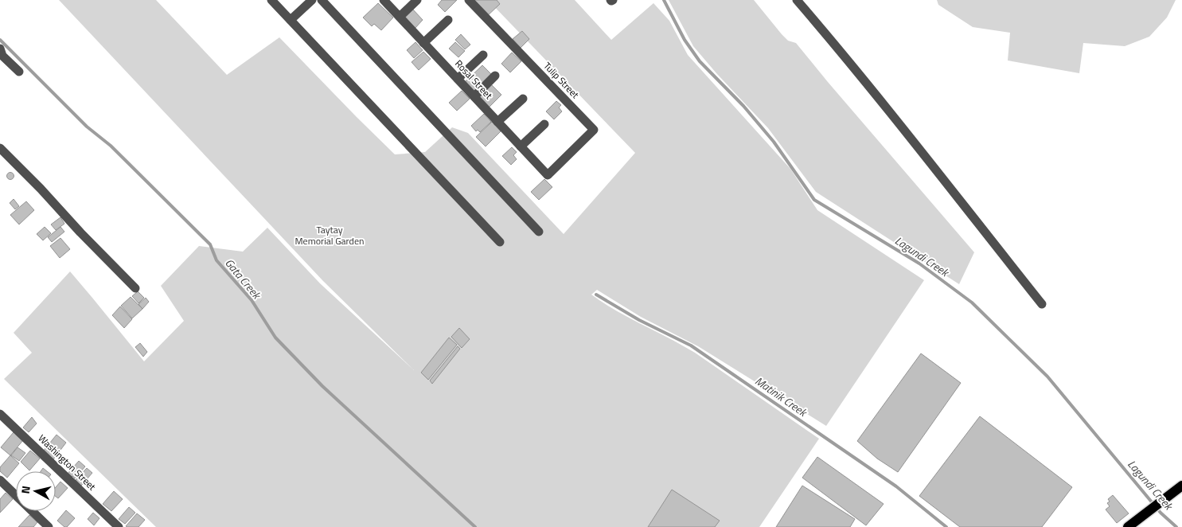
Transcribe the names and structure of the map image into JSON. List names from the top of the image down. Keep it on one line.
{"streets":{"street":["Rosal Street","Tulip Street","Washington Street"]},"crossings":[["Rosal Street","Tulip Street"]],"water":["Lagundi Creek","Gata Creek","Matinik Creek"],"parks":["Taytay Memorial Garden"],"north":"left"}
